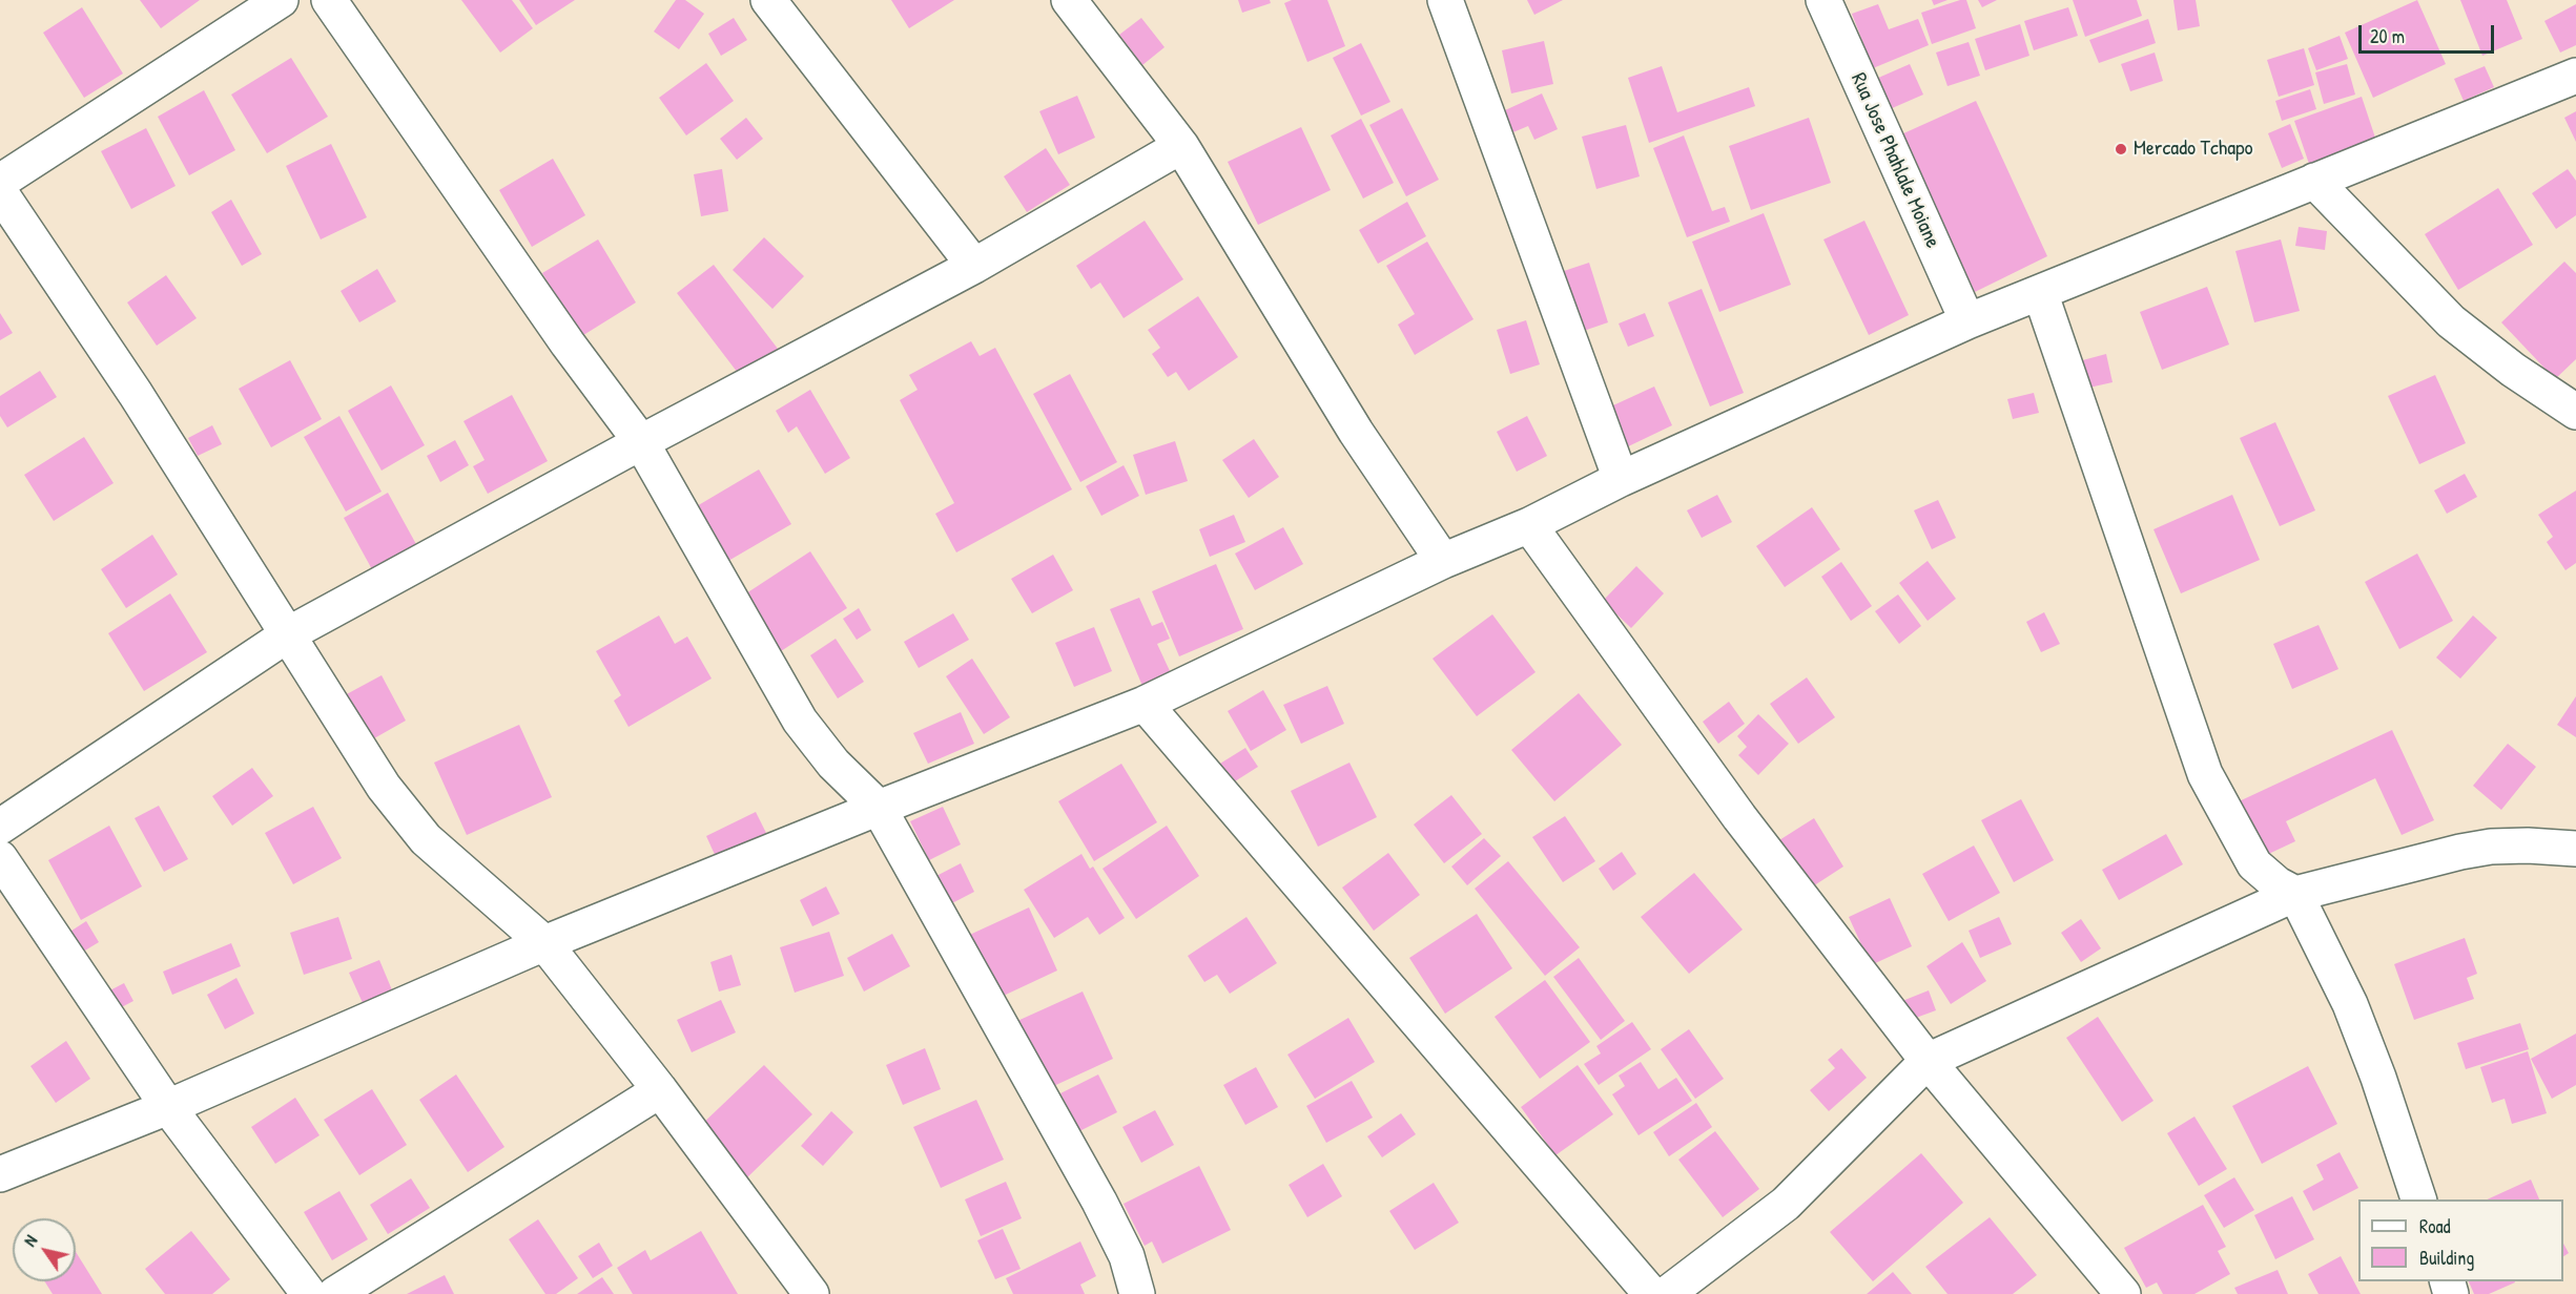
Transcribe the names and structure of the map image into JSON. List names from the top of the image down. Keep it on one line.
{"streets":{"street":["Rua Jose Phahlale Moiane"]},"places":["Mercado Tchapo"],"legend":["Road","Building"],"scale_bar":"20 m","north":"top left"}
